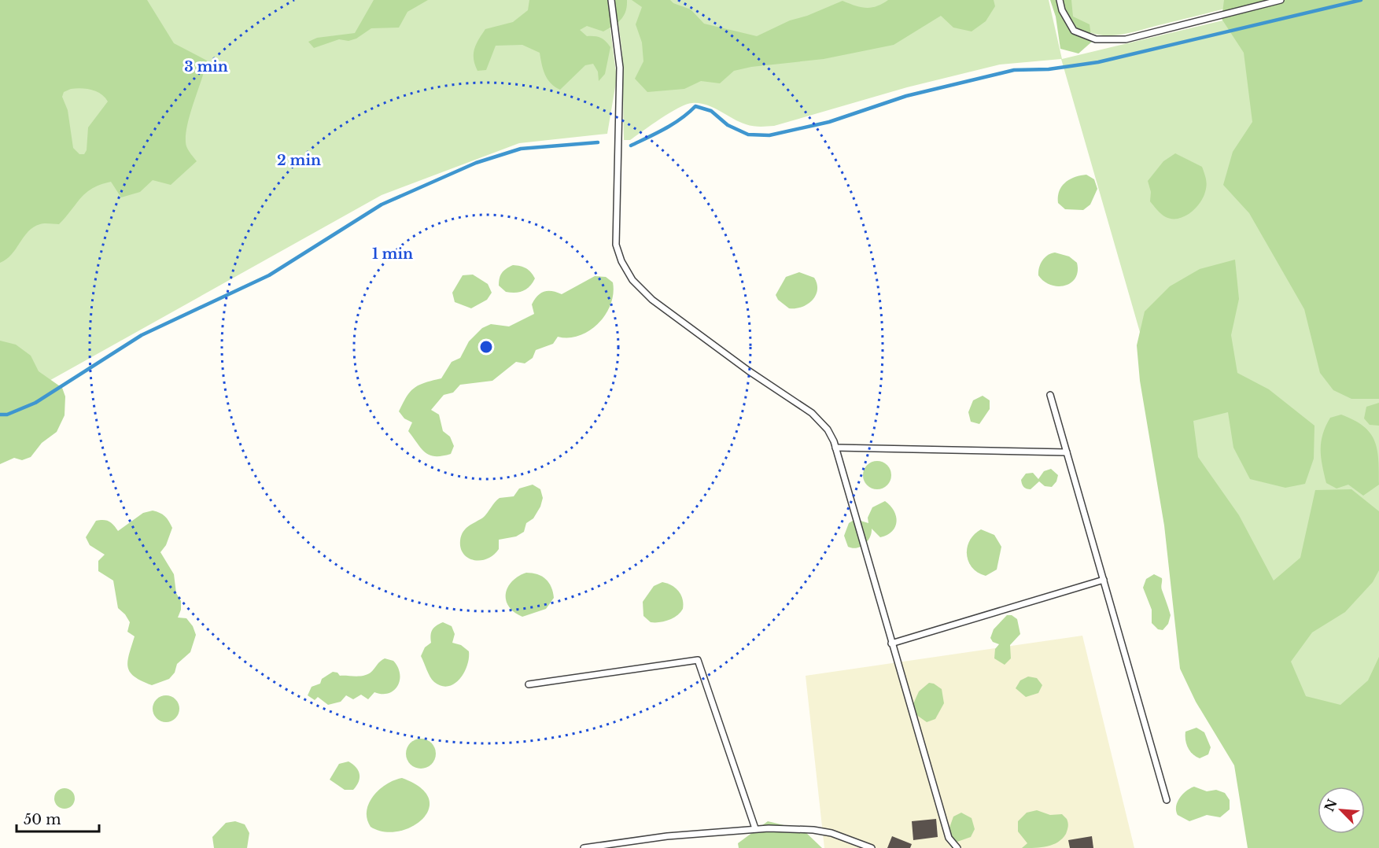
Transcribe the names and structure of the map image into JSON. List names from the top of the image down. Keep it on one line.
{"scale_bar":"50 m","north":"top left","rings":["3 min","2 min","1 min"]}
